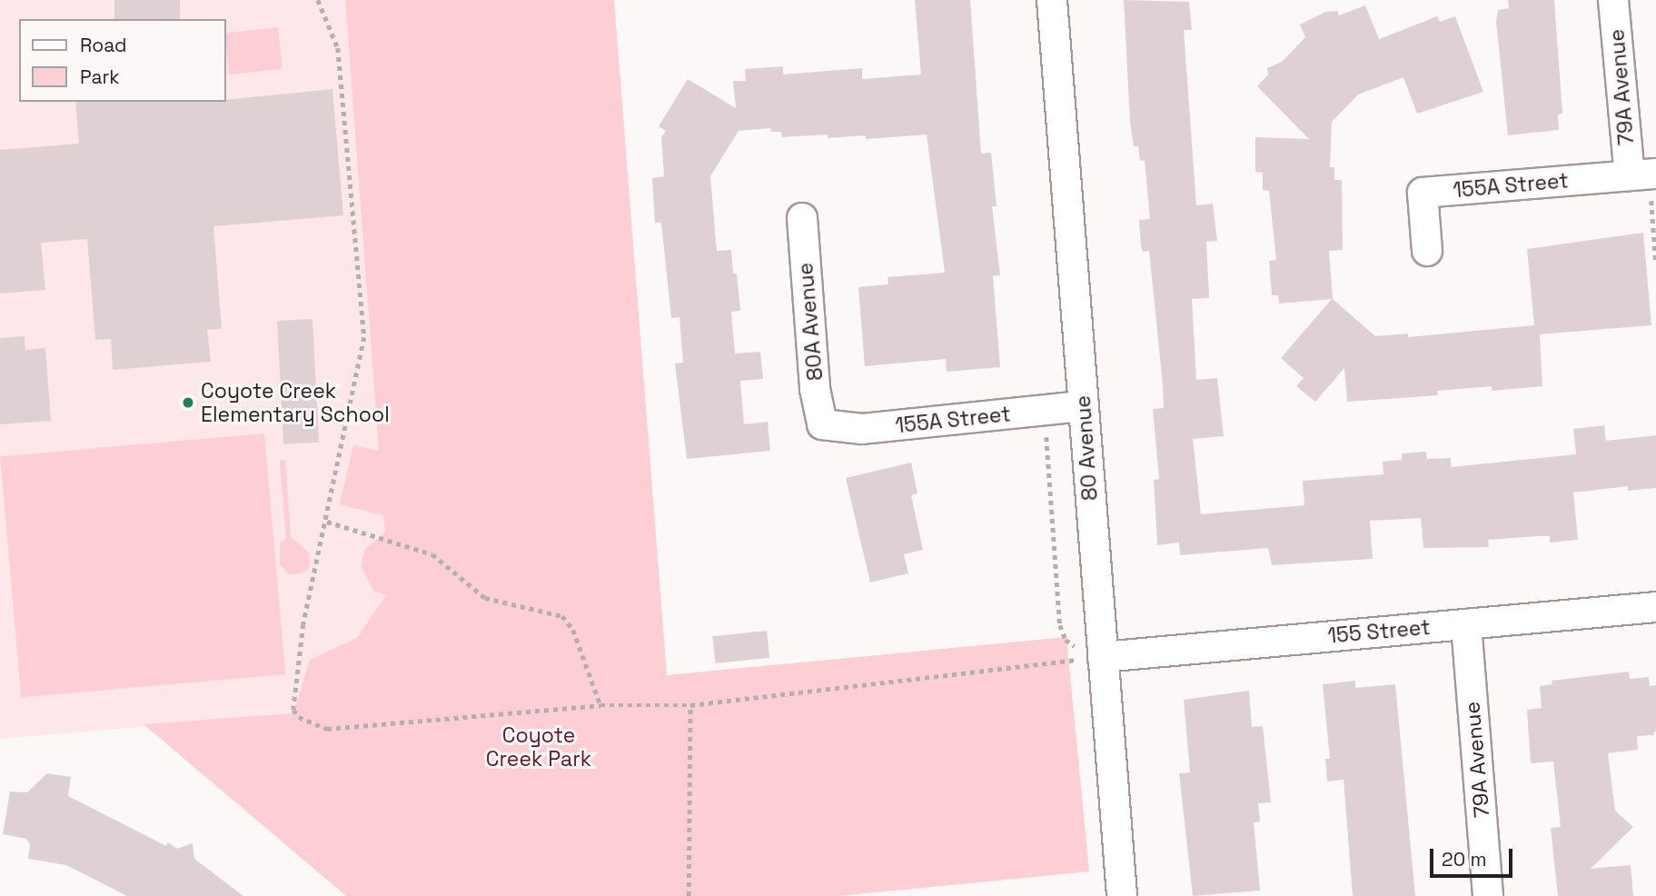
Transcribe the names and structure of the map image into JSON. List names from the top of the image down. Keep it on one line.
{"streets":{"street":["79A Avenue","155A Street","80A Avenue","80 Avenue","155 Street"]},"crossings":[["79A Avenue","155A Street"],["79A Avenue","155 Street"],["155A Street","80A Avenue"],["155A Street","80 Avenue"],["80 Avenue","155 Street"]],"parks":["Coyote Creek Park"],"places":["Coyote Creek Elementary School"],"legend":["Road","Park"],"scale_bar":"20 m"}
